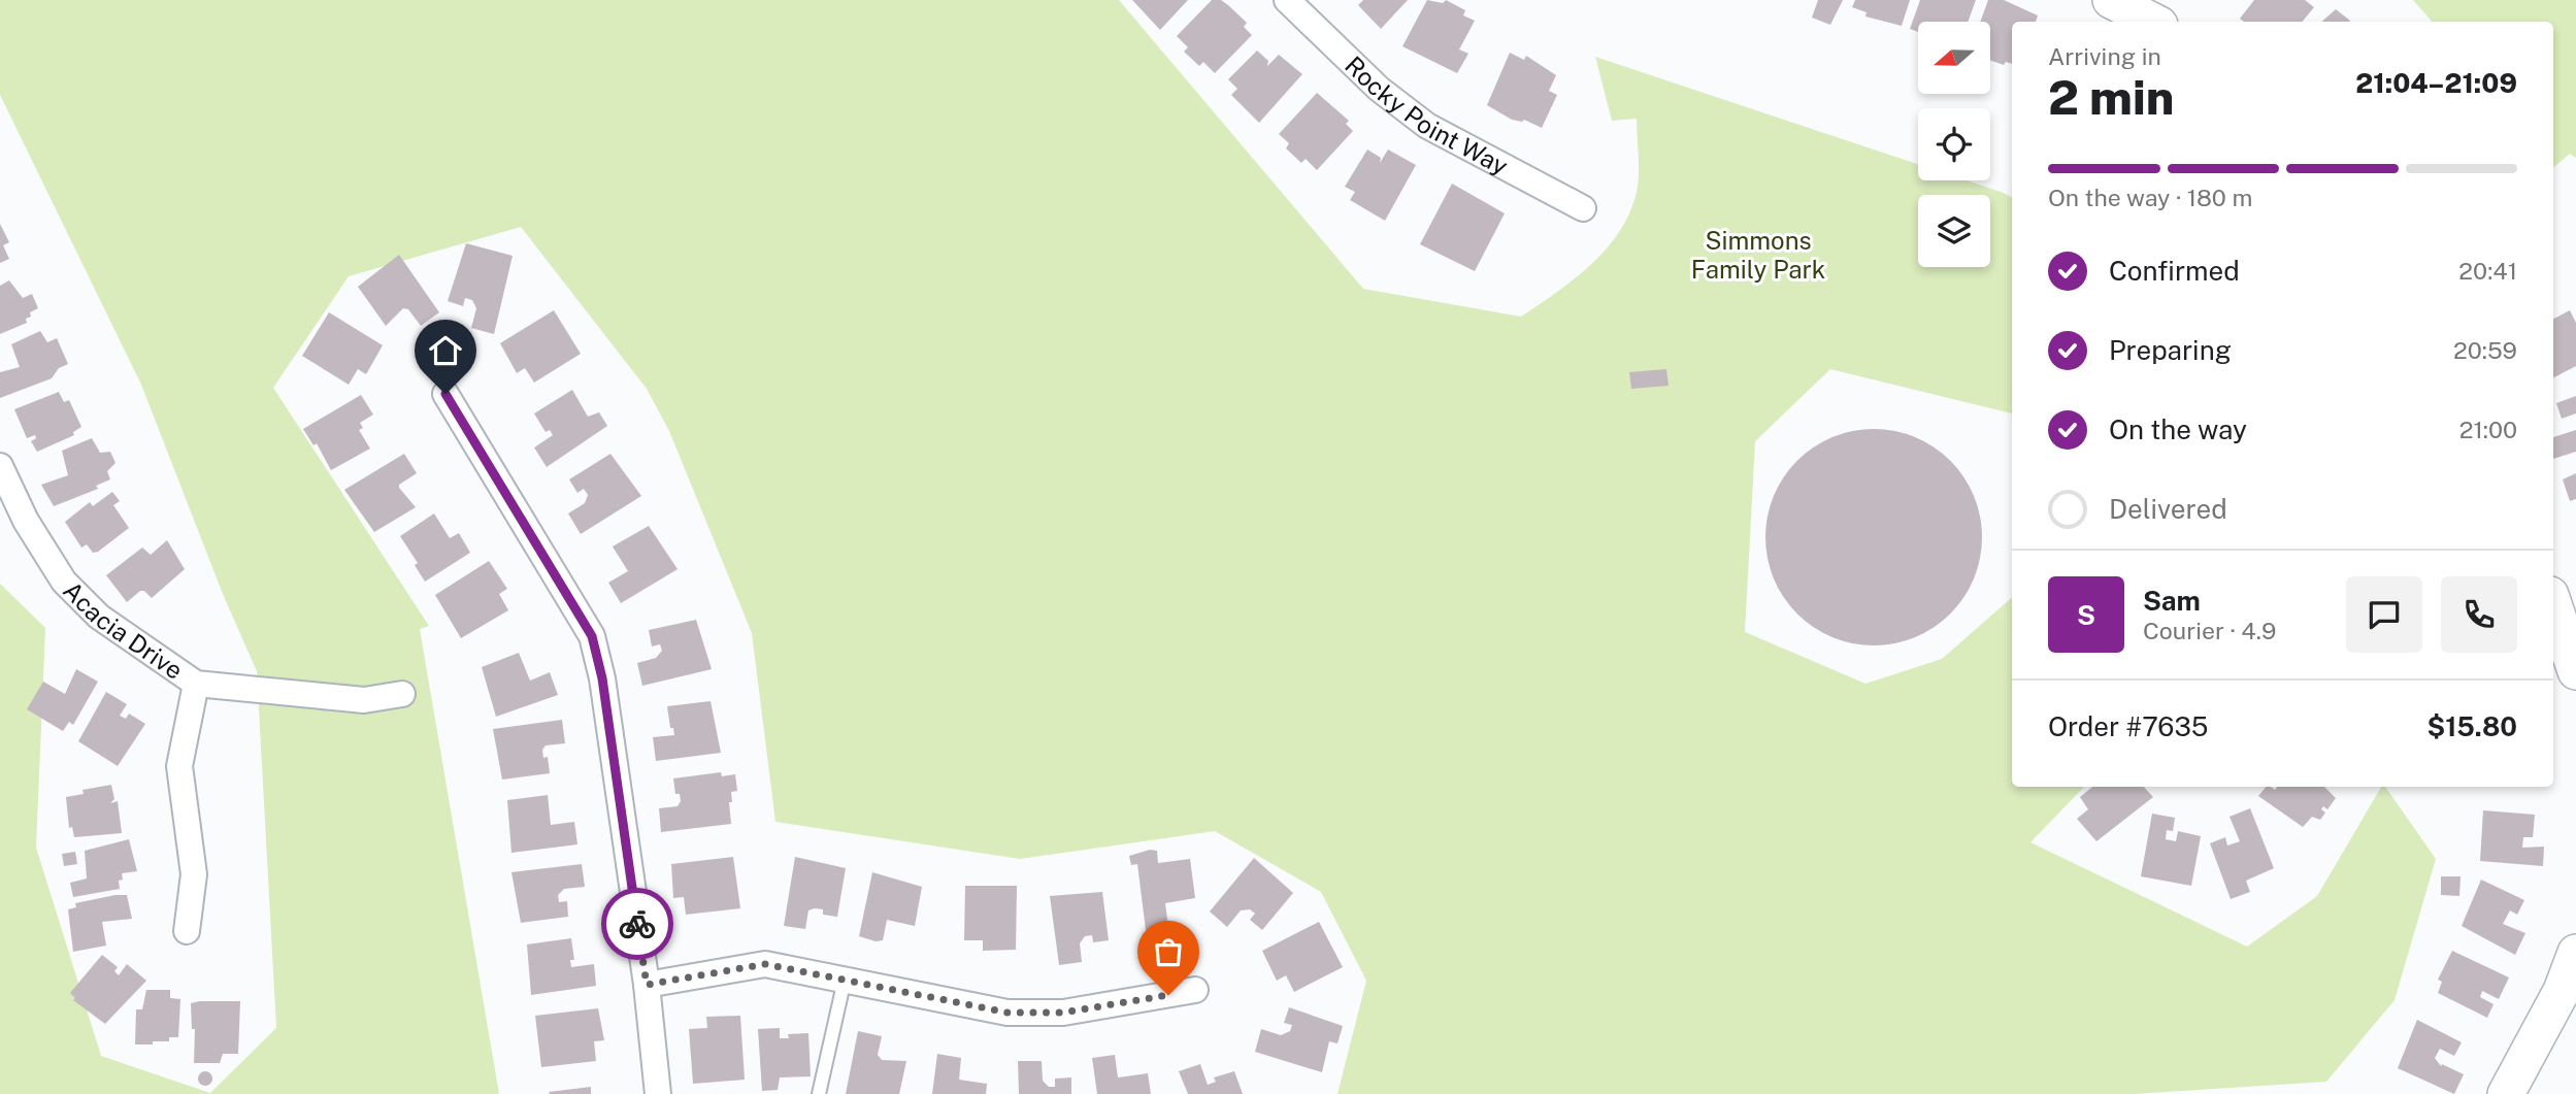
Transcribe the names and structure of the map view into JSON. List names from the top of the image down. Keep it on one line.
{"streets":{"street":["Rocky Point Way","Acacia Drive"]},"parks":["Simmons Family Park"],"north":"left","page":{"heading":["2 min","Arriving in","21:04–21:09"],"panel":["Sam","Courier · 4.9","Order #7635","$15.80"],"bar":"On the way · 180 m","list":[["Confirmed","20:41"],["Preparing","20:59"],["On the way","21:00"],"Delivered"],"round":"S"}}
